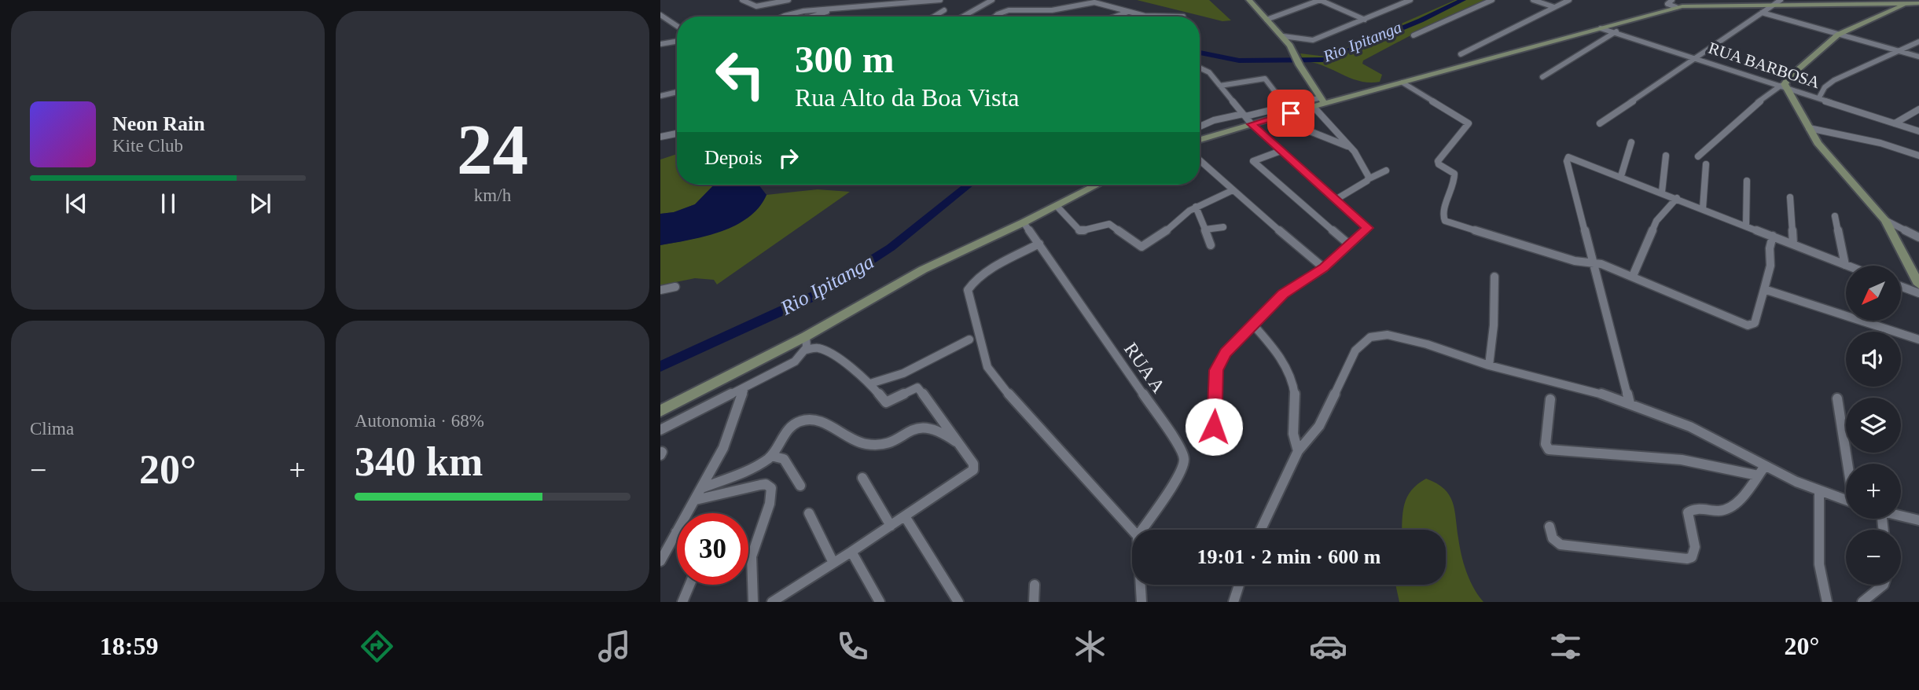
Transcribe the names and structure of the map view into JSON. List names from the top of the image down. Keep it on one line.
{"streets":{"street":["RUA BARBOSA","RUA A"]},"water":["Rio Ipitanga"],"north":"bottom left","page":{"tile":[["24","km/h"],"Clima",["Autonomia · 68%","340 km"]],"turn":["300 m","Rua Alto da Boa Vista"],"song":["Neon Rain","Kite Club"],"then":"Depois","map_buttons":["+","−"],"heat":["−","20°","+"],"limit":"30","trip":"19:01 · 2 min · 600 m","tabs":["18:59","20°"]}}
